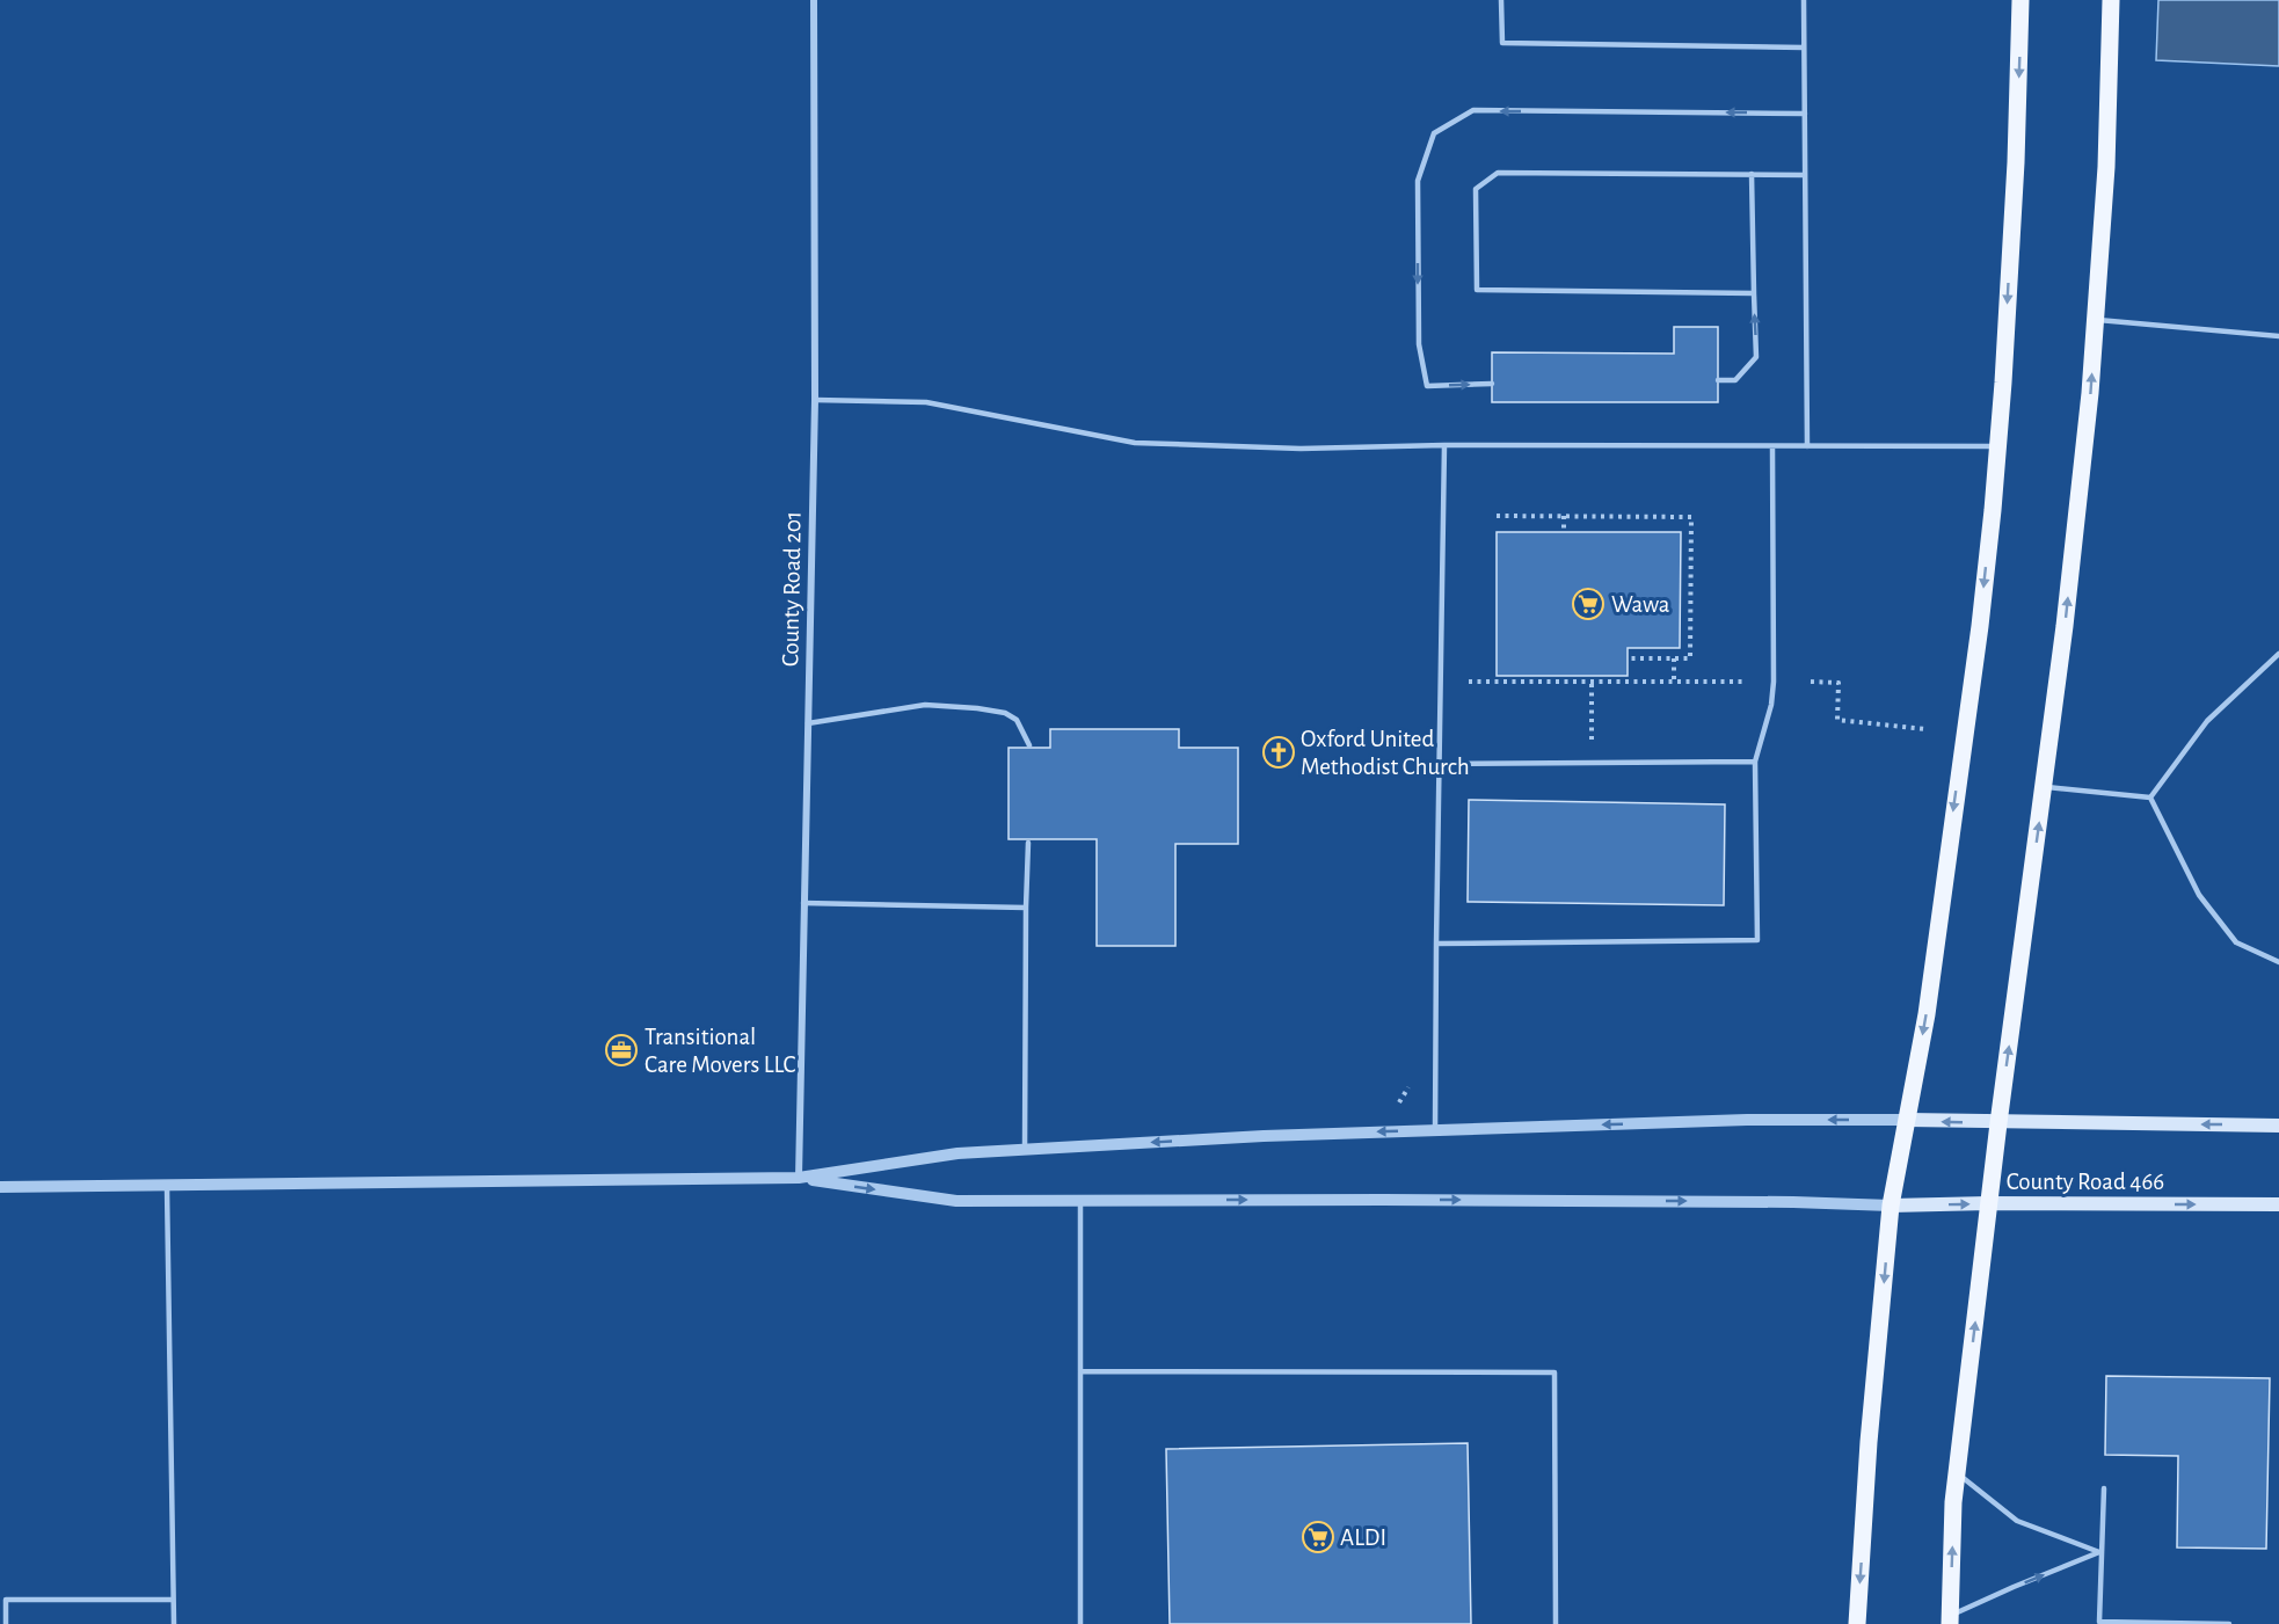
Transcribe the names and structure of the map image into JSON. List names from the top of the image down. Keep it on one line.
{"streets":{"main road":["County Road 466"],"street":["County Road 201"]},"places":{"supermarket":["Wawa","ALDI"],"church":["Oxford United Methodist Church"],"office":["Transitional Care Movers LLC"]}}
